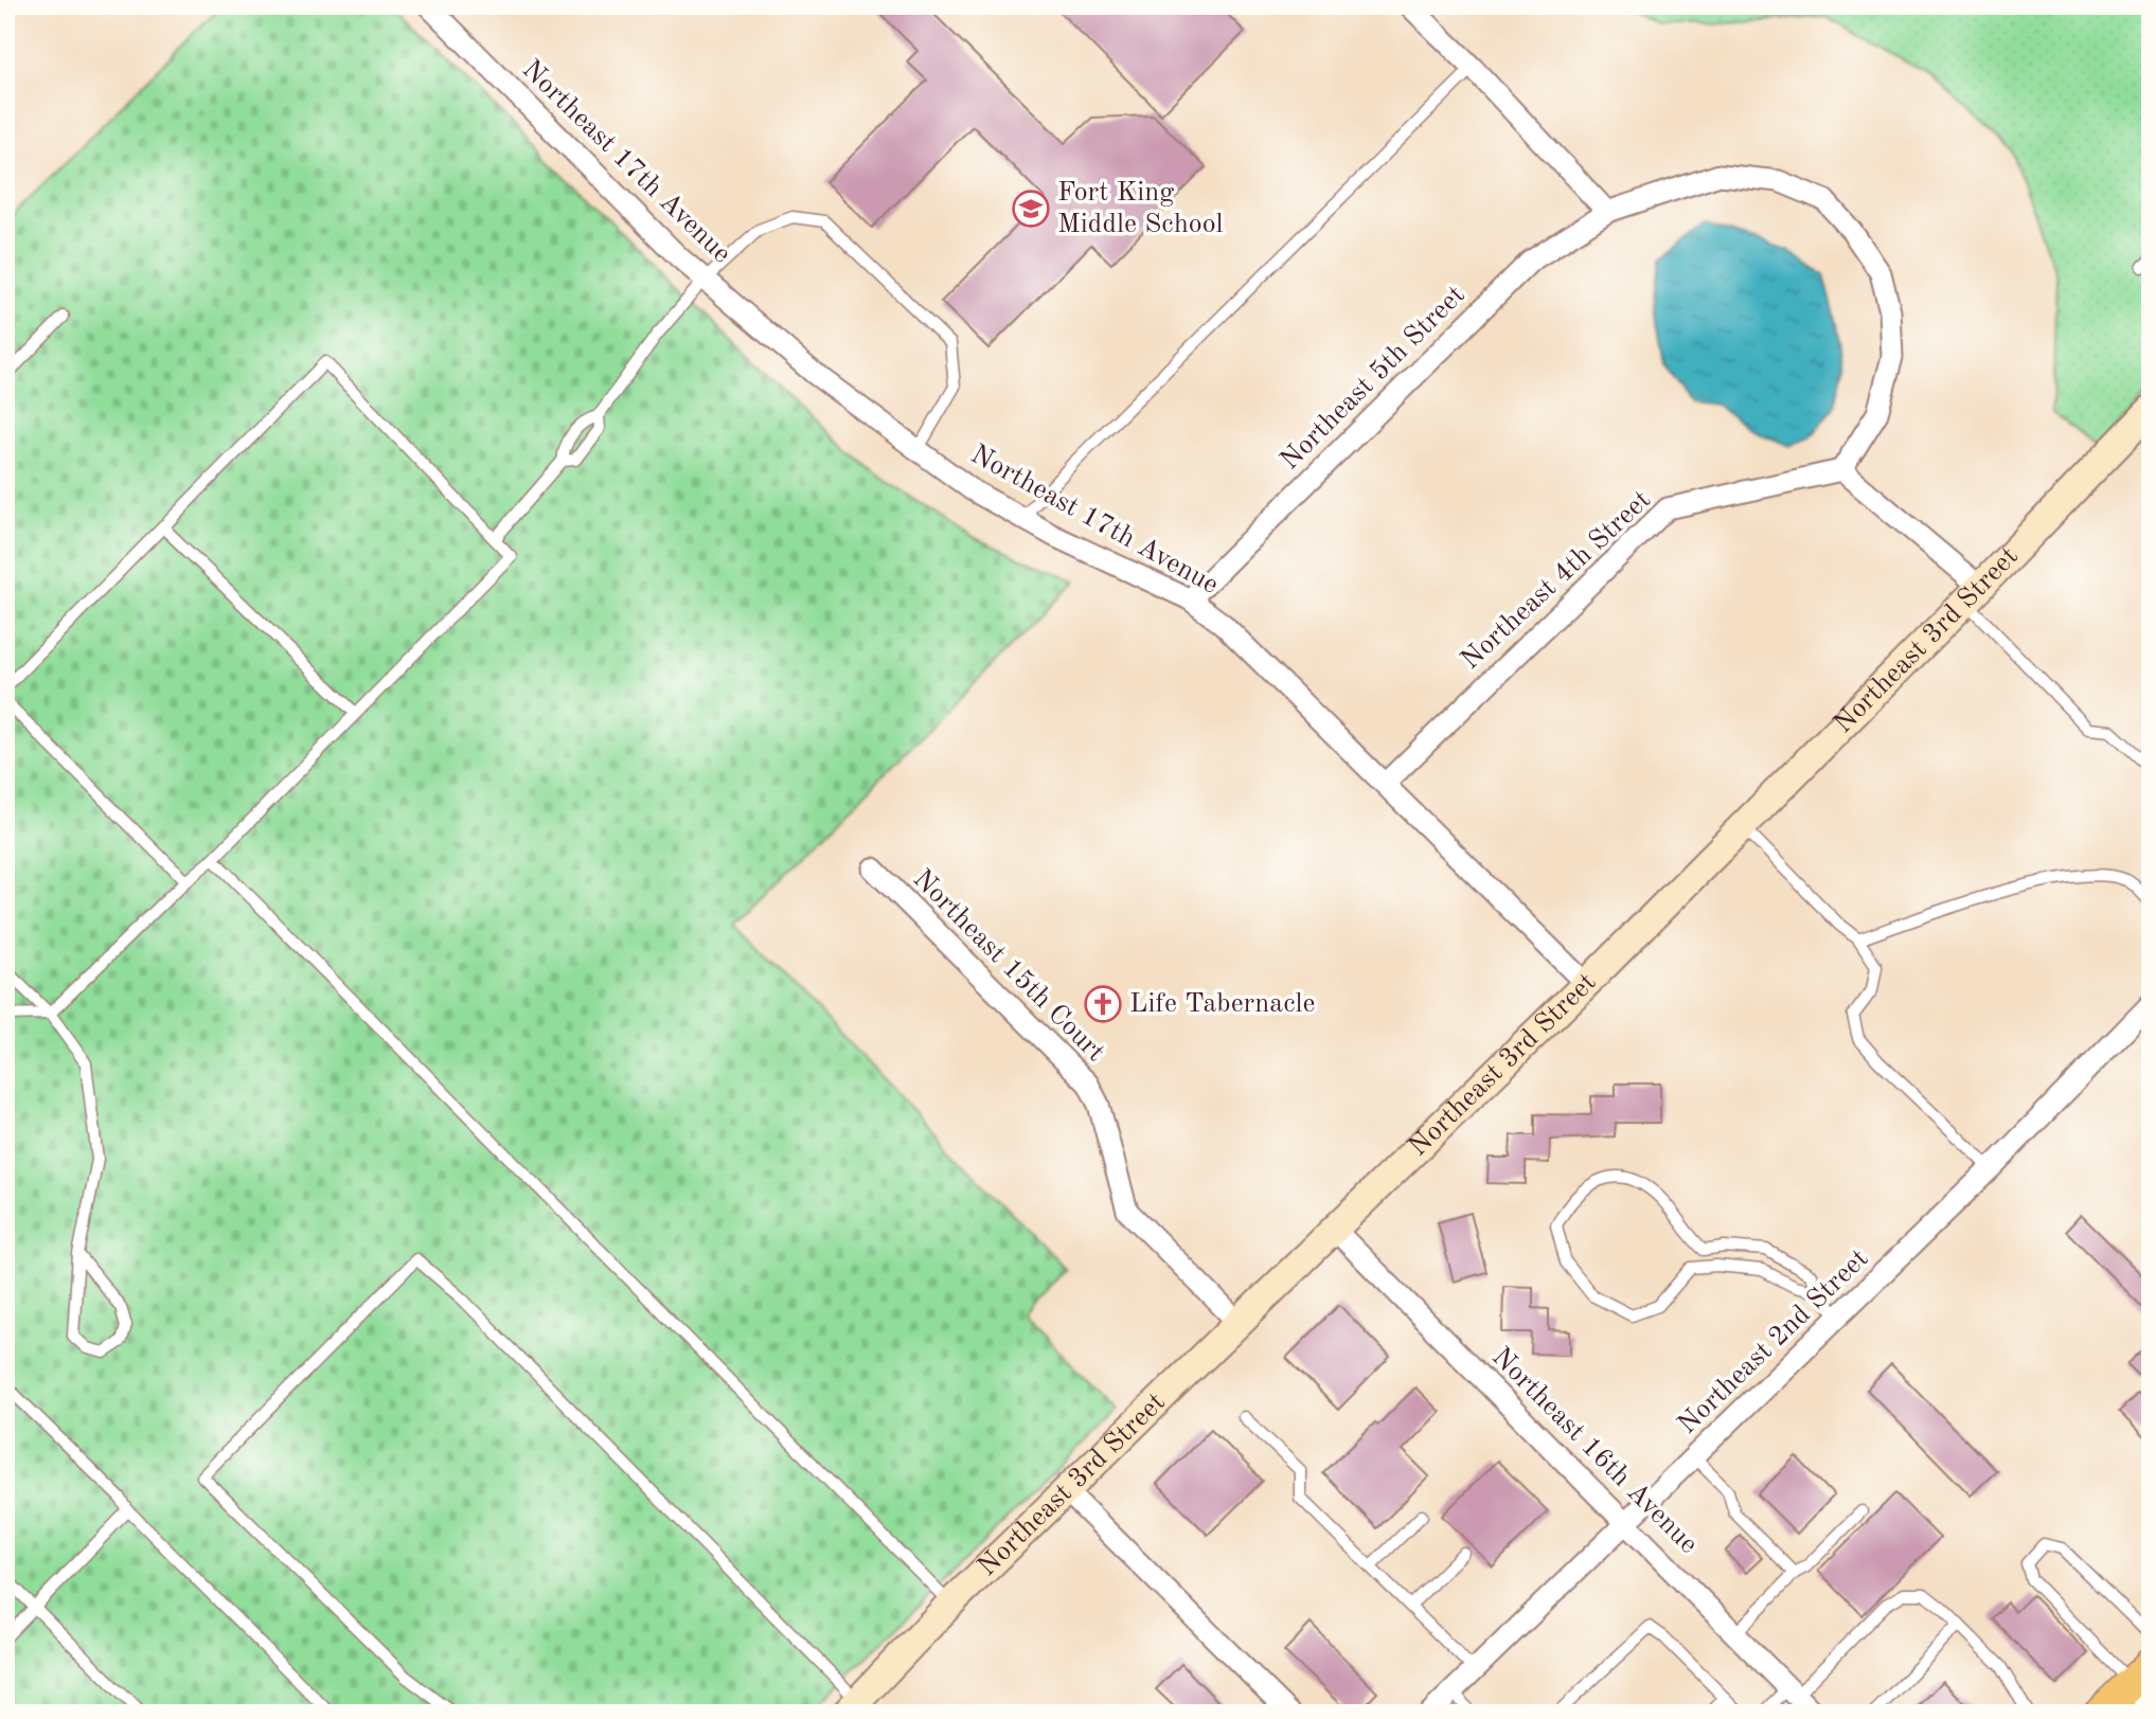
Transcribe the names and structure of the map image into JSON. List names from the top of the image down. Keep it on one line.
{"streets":{"street":["Northeast 17th Avenue","Northeast 5th Street","Northeast 4th Street","Northeast 3rd Street","Northeast 15th Court","Northeast 2nd Street","Northeast 16th Avenue"]},"crossings":[["Northeast 17th Avenue","Northeast 5th Street"],["Northeast 17th Avenue","Northeast 4th Street"],["Northeast 17th Avenue","Northeast 3rd Street"],["Northeast 5th Street","Northeast 4th Street"],["Northeast 3rd Street","Northeast 15th Court"],["Northeast 3rd Street","Northeast 16th Avenue"],["Northeast 2nd Street","Northeast 16th Avenue"]],"places":{"school or university":["Fort King Middle School"],"church":["Life Tabernacle"]}}
